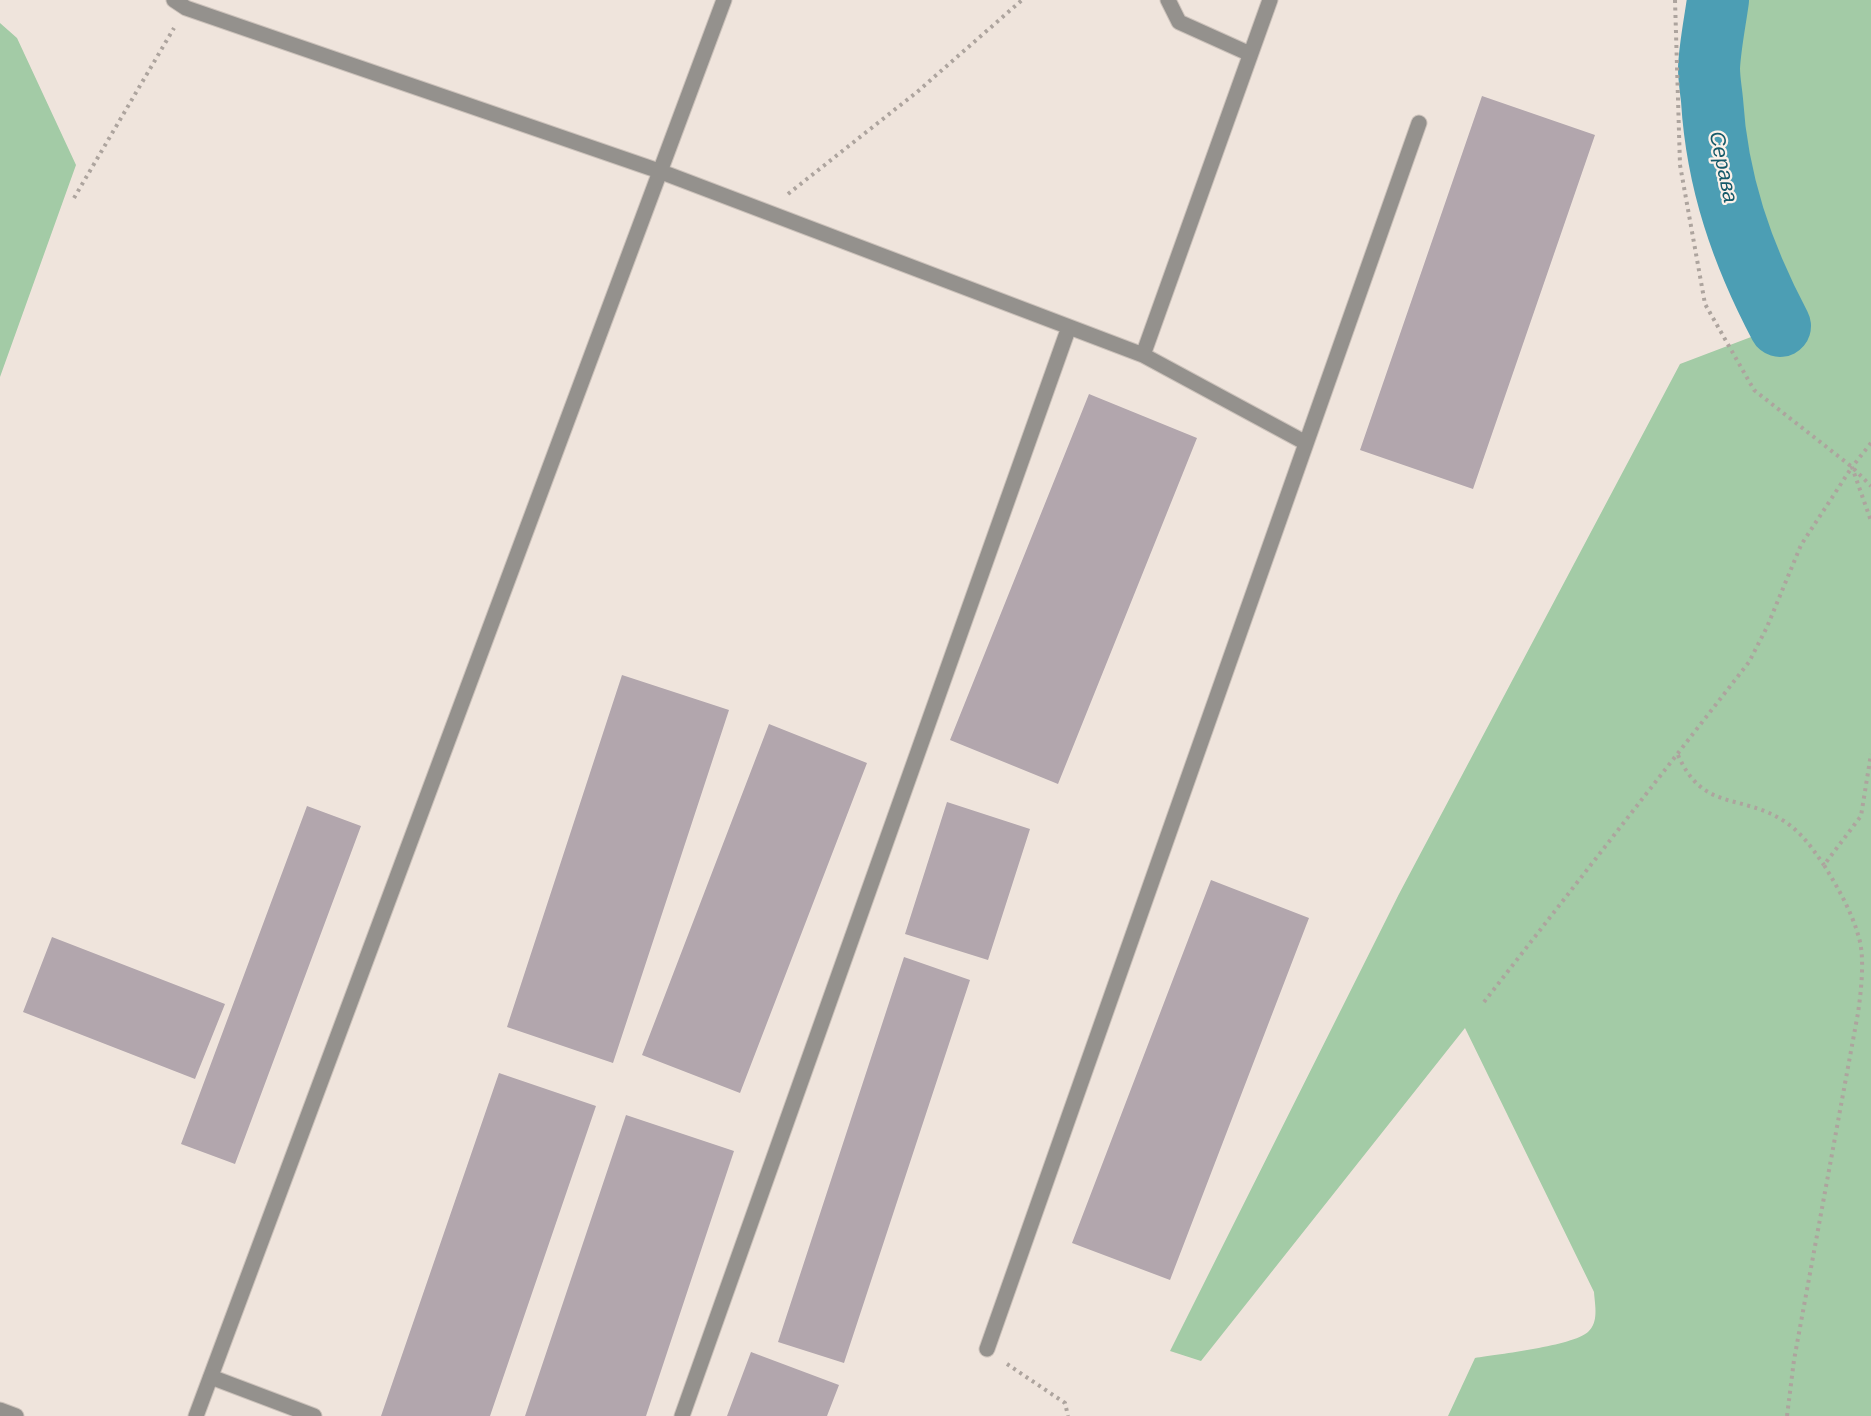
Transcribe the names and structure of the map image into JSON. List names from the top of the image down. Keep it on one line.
{"water":["Серава"]}
